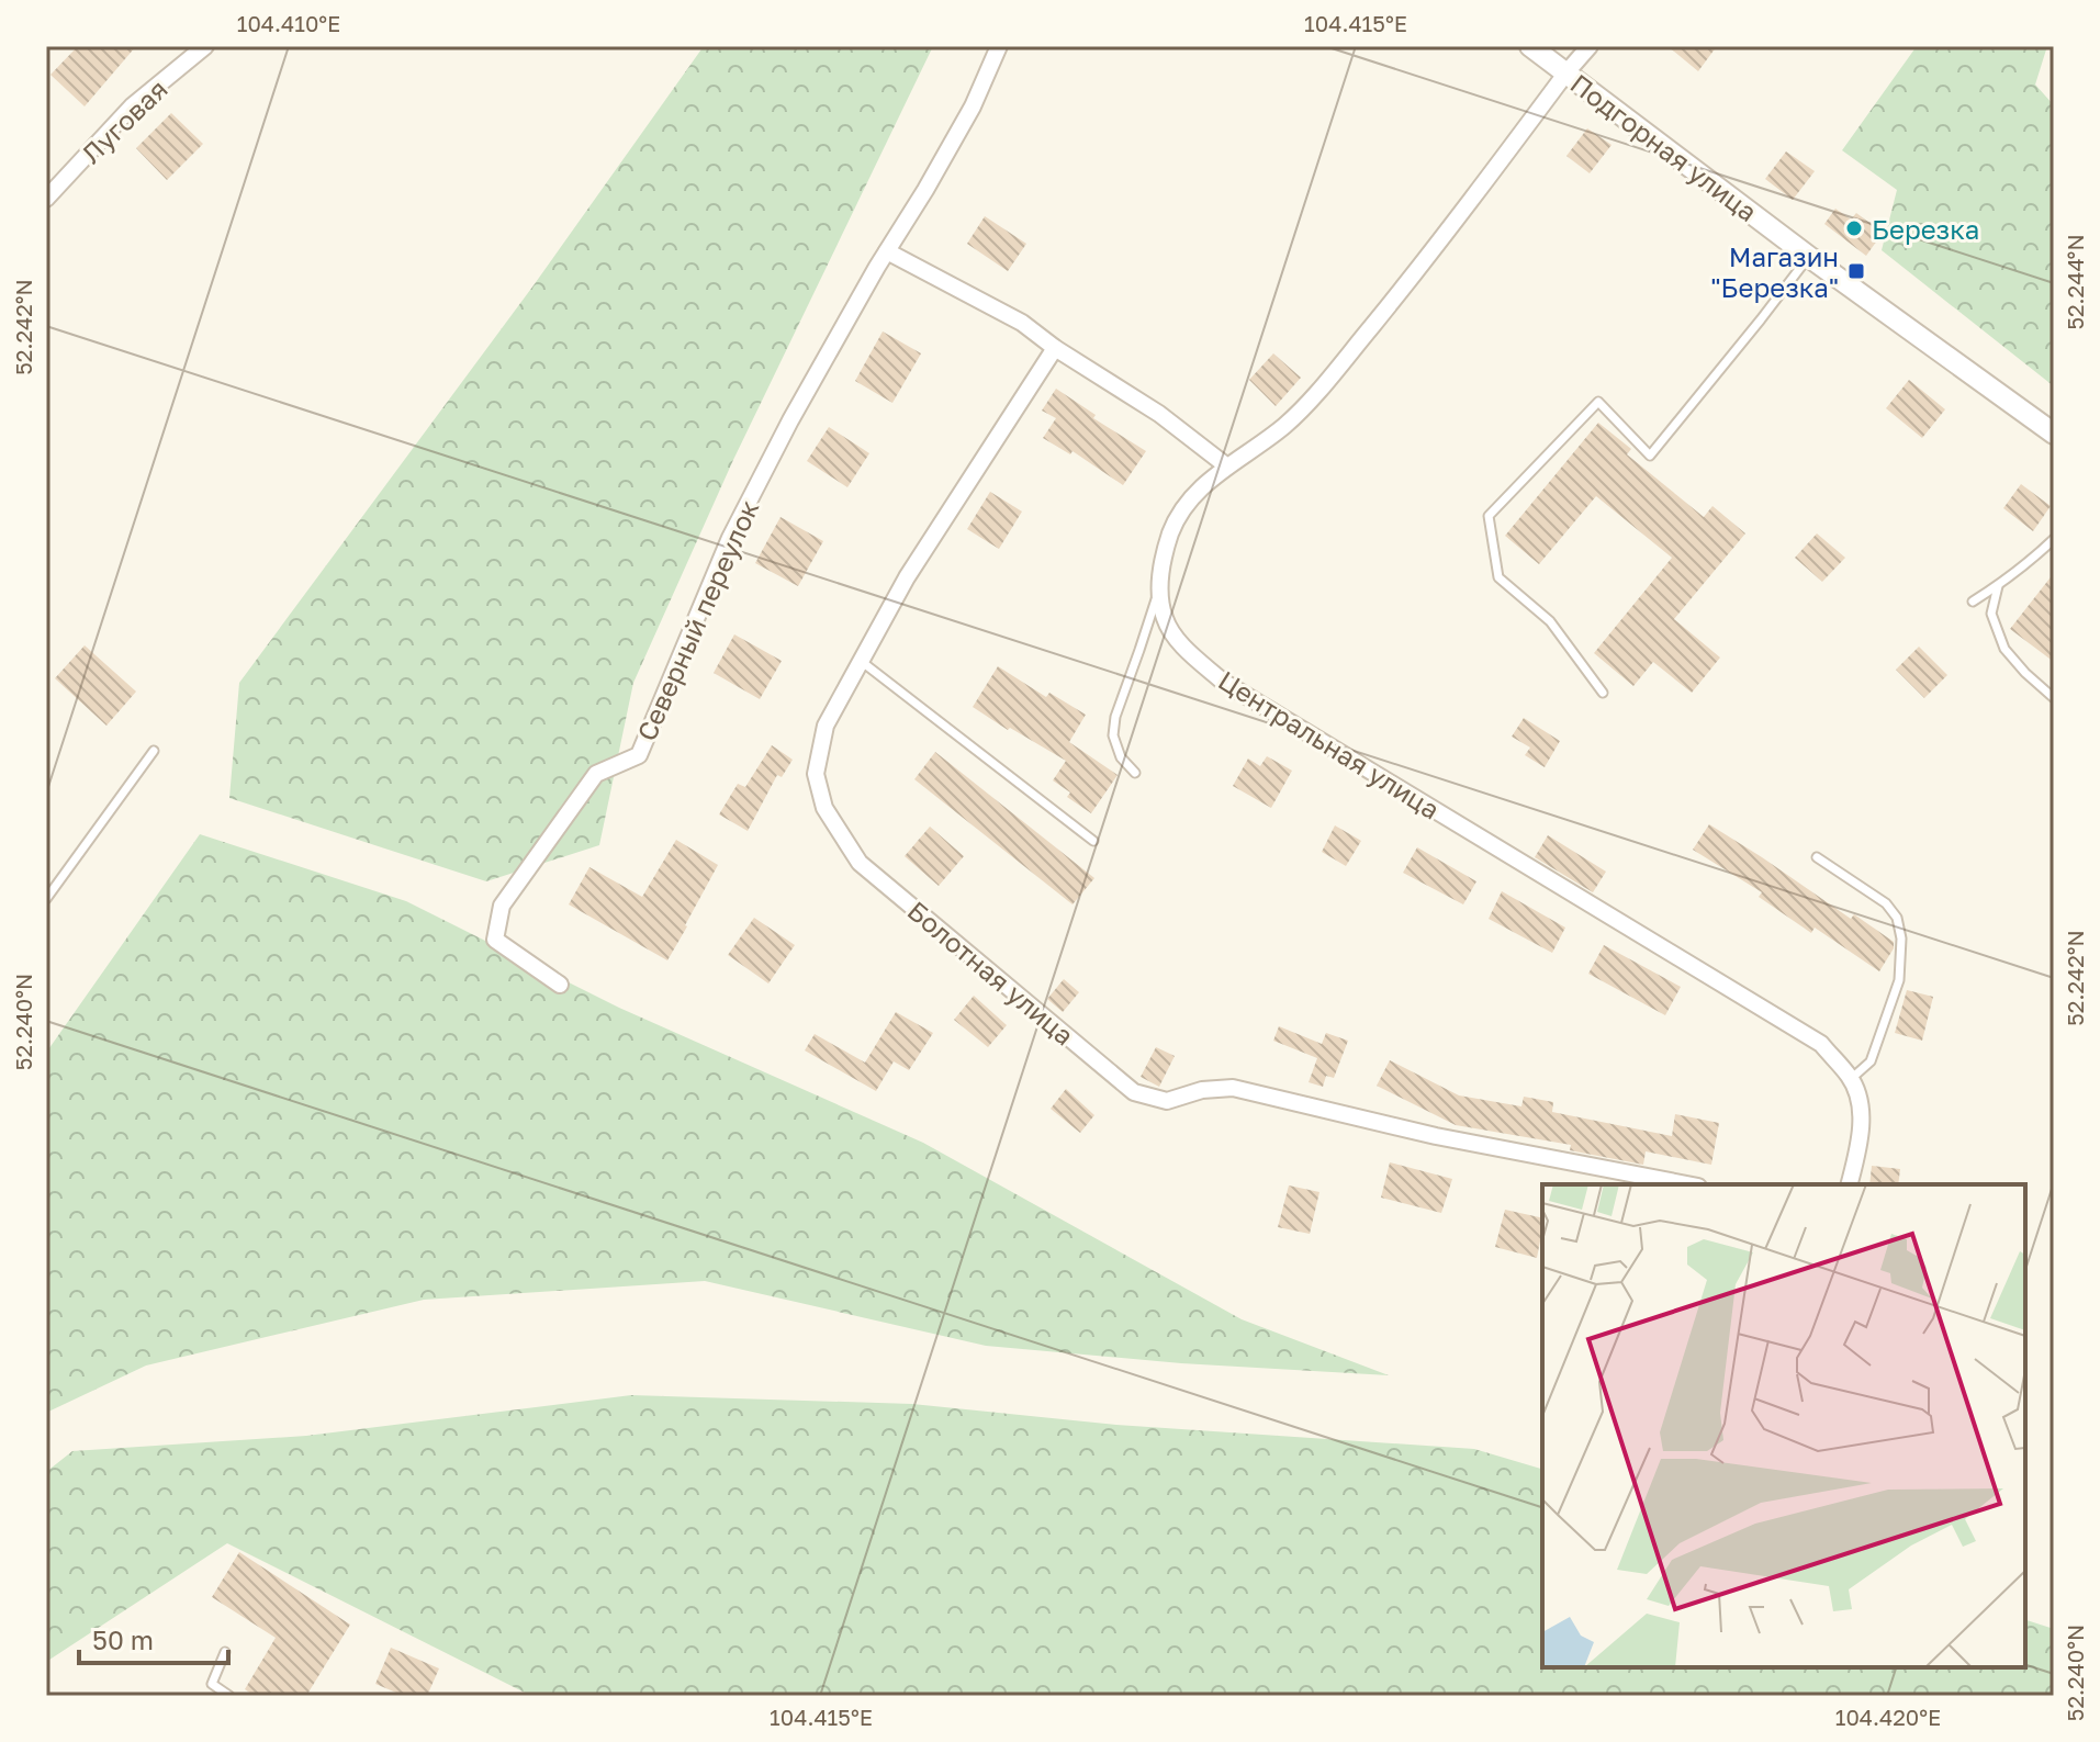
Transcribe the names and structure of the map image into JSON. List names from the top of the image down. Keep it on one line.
{"streets":{"street":["Луговая","Подгорная улица","Северный переулок","Центральная улица","Болотная улица"]},"crossings":[["Подгорная улица","Центральная улица"]],"places":{"other":["Березка"],"transit":["Магазин \"Березка\""]},"scale_bar":"50 m","coordinates":["104.410°E","104.415°E","52.244°N","52.242°N","52.240°N","104.420°E"]}
